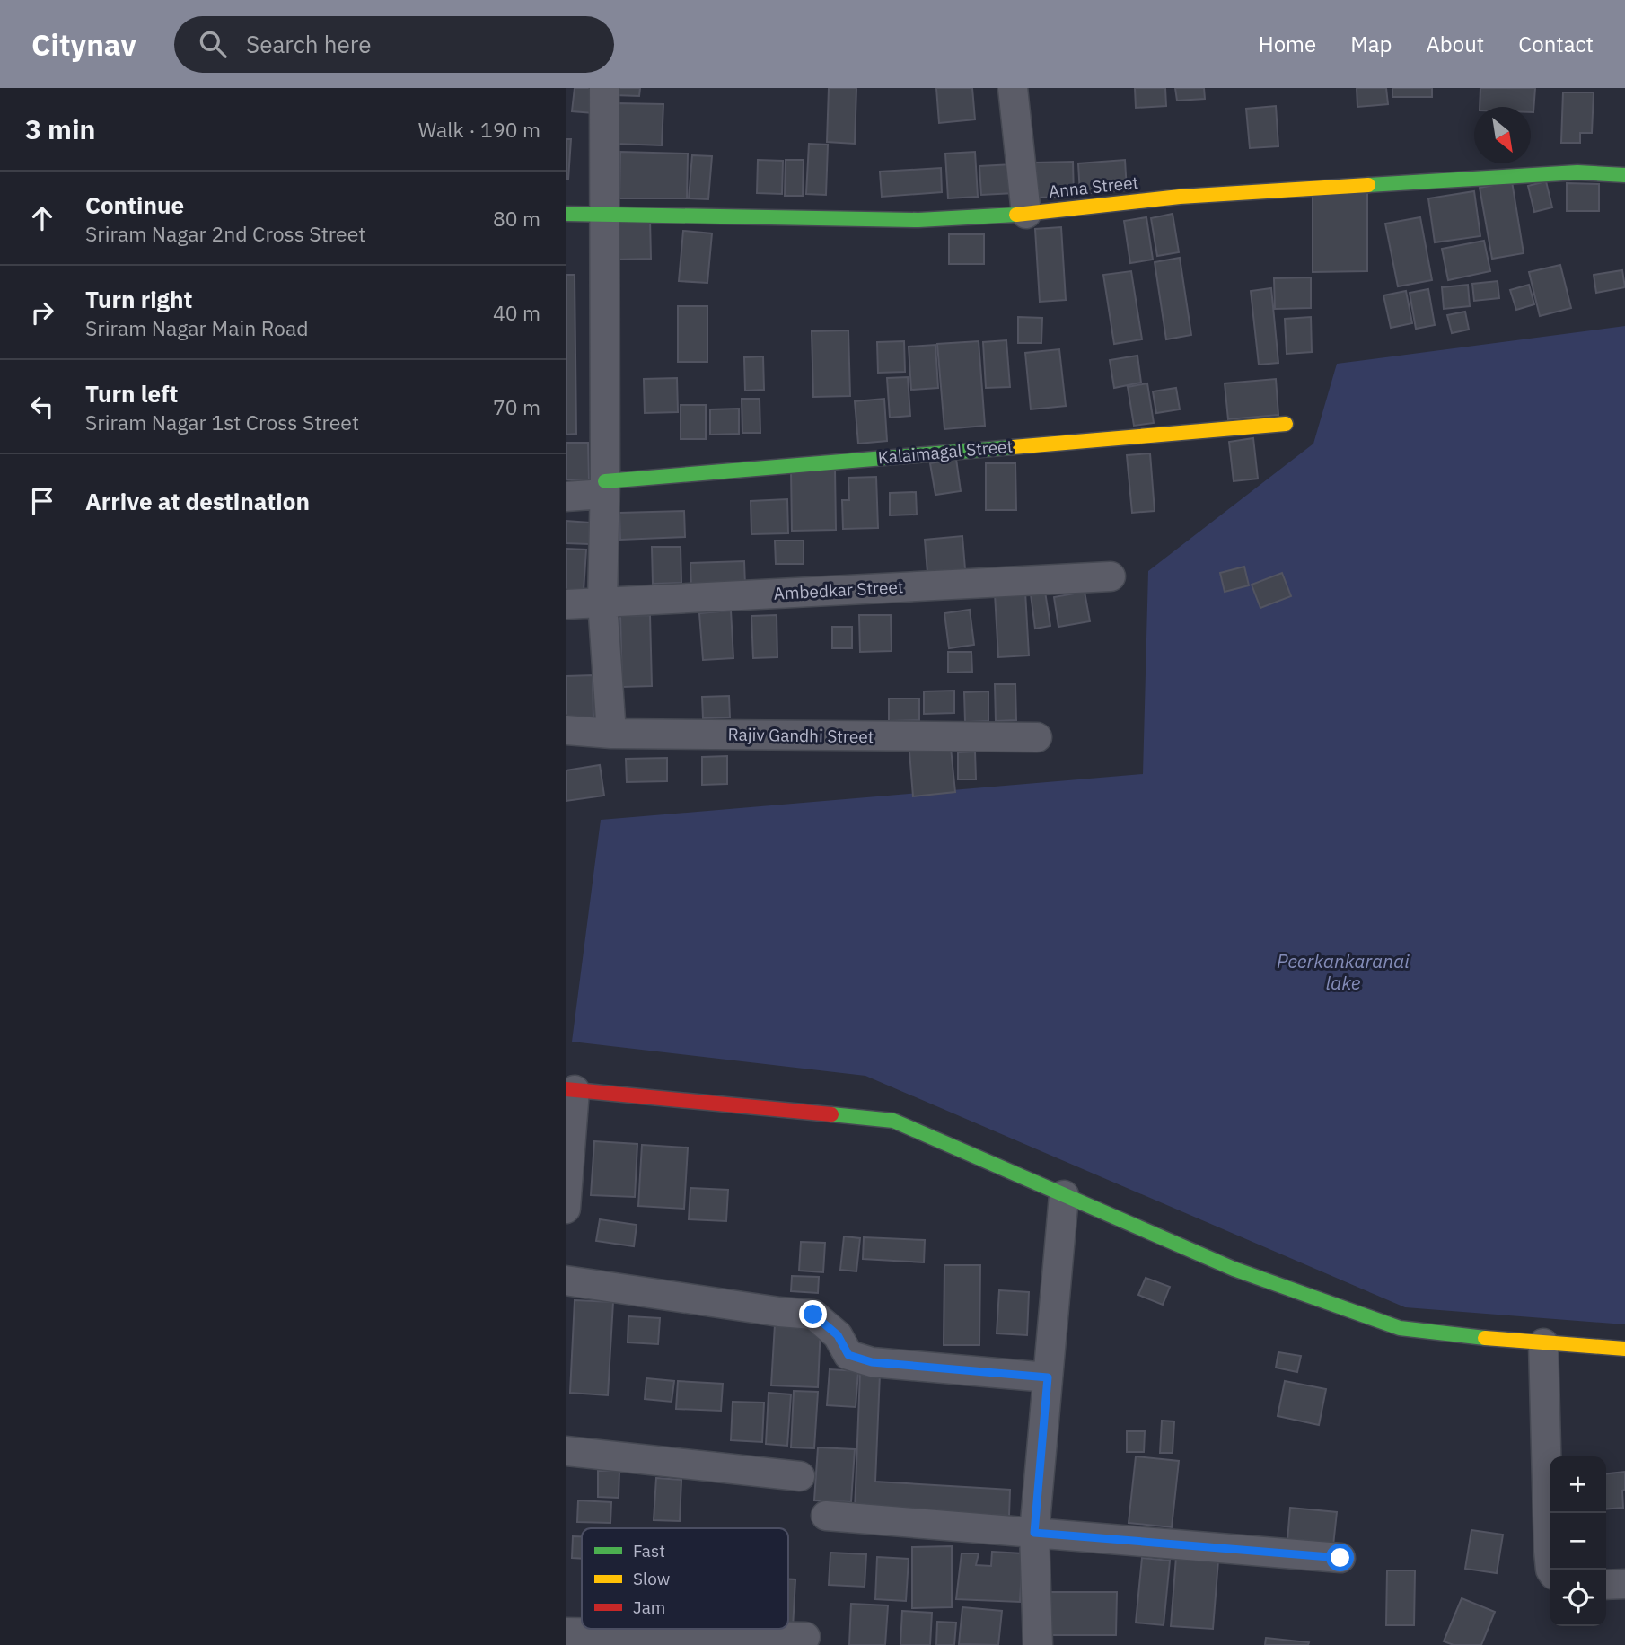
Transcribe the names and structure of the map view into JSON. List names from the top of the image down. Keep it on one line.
{"streets":{"street":["Anna Street","Kalaimagal Street","Ambedkar Street","Rajiv Gandhi Street"]},"water":["Peerkankaranai lake"],"legend":["Fast","Slow","Jam"],"north":"bottom right","page":{"header":"Citynav","search":"Search here","nav":["Home","Map","About","Contact"],"heading":["3 min","Walk · 190 m"],"list":[["Continue","Sriram Nagar 2nd Cross Street","80 m"],["Turn right","Sriram Nagar Main Road","40 m"],["Turn left","Sriram Nagar 1st Cross Street","70 m"],"Arrive at destination"],"map_buttons":["+","−"]}}
